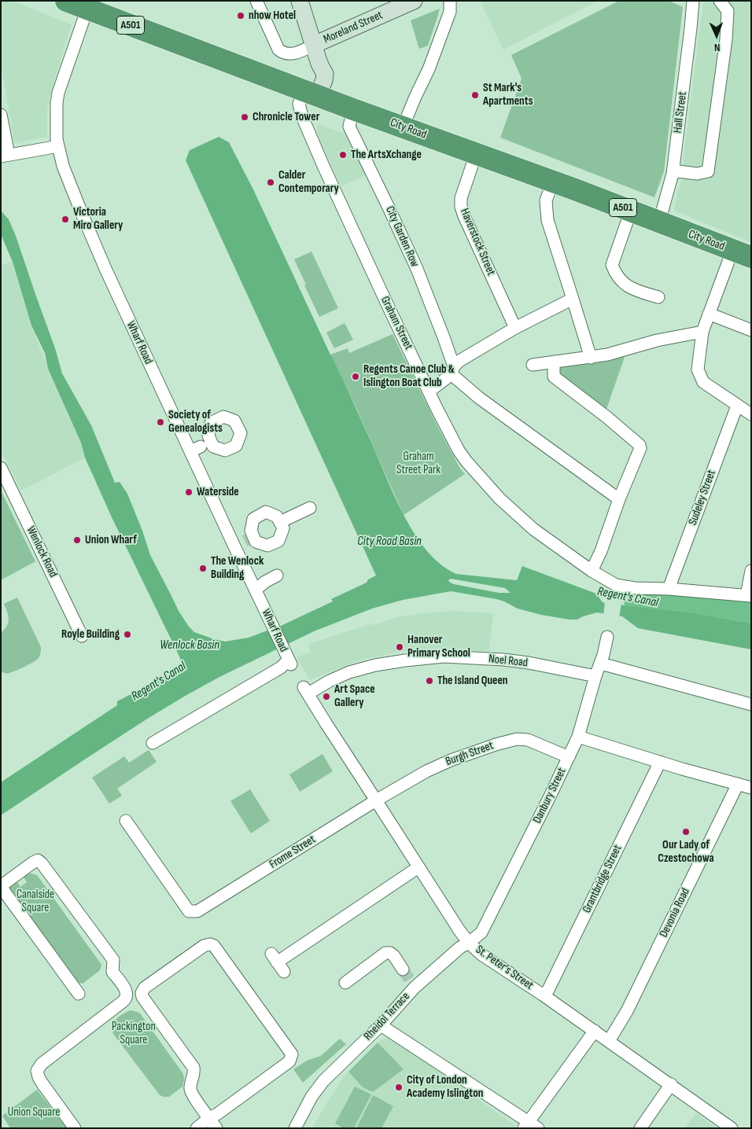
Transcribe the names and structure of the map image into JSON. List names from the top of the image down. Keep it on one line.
{"streets":{"highway":["A501","City Road"],"street":["Moreland Street","Hall Street","City Garden Row","Haverstock Street","Graham Street","Wharf Road","Sudeley Street","Wenlock Road","Noel Road","Burgh Street","Danbury Street","Frome Street","Grantbridge Street","Devonia Road","St. Peter's Street","Rheidol Terrace"]},"crossings":[["Hall Street","City Road"],["City Road","City Garden Row"],["City Road","Haverstock Street"],["City Road","Graham Street"],["City Road","Wharf Road"],["Graham Street","Sudeley Street"],["Noel Road","Danbury Street"],["Noel Road","St. Peter's Street"],["Burgh Street","Danbury Street"],["Burgh Street","Frome Street"],["Burgh Street","St. Peter's Street"],["Danbury Street","St. Peter's Street"],["Danbury Street","Rheidol Terrace"],["Frome Street","St. Peter's Street"],["Grantbridge Street","St. Peter's Street"],["Devonia Road","St. Peter's Street"],["St. Peter's Street","Rheidol Terrace"]],"water":["City Road Basin","Regent's Canal","Wenlock Basin"],"parks":["Graham Street Park","Canalside Square","Packington Square","Union Square"],"places":["nhow Hotel","St Mark's Apartments","Chronicle Tower","The ArtsXchange","Calder Contemporary","Victoria Miro Gallery","Regents Canoe Club & Islington Boat Club","Society of Genealogists","Waterside","Union Wharf","The Wenlock Building","Royle Building","Hanover Primary School","The Island Queen","Art Space Gallery","Our Lady of Czestochowa","City of London Academy Islington"],"north":"bottom"}
